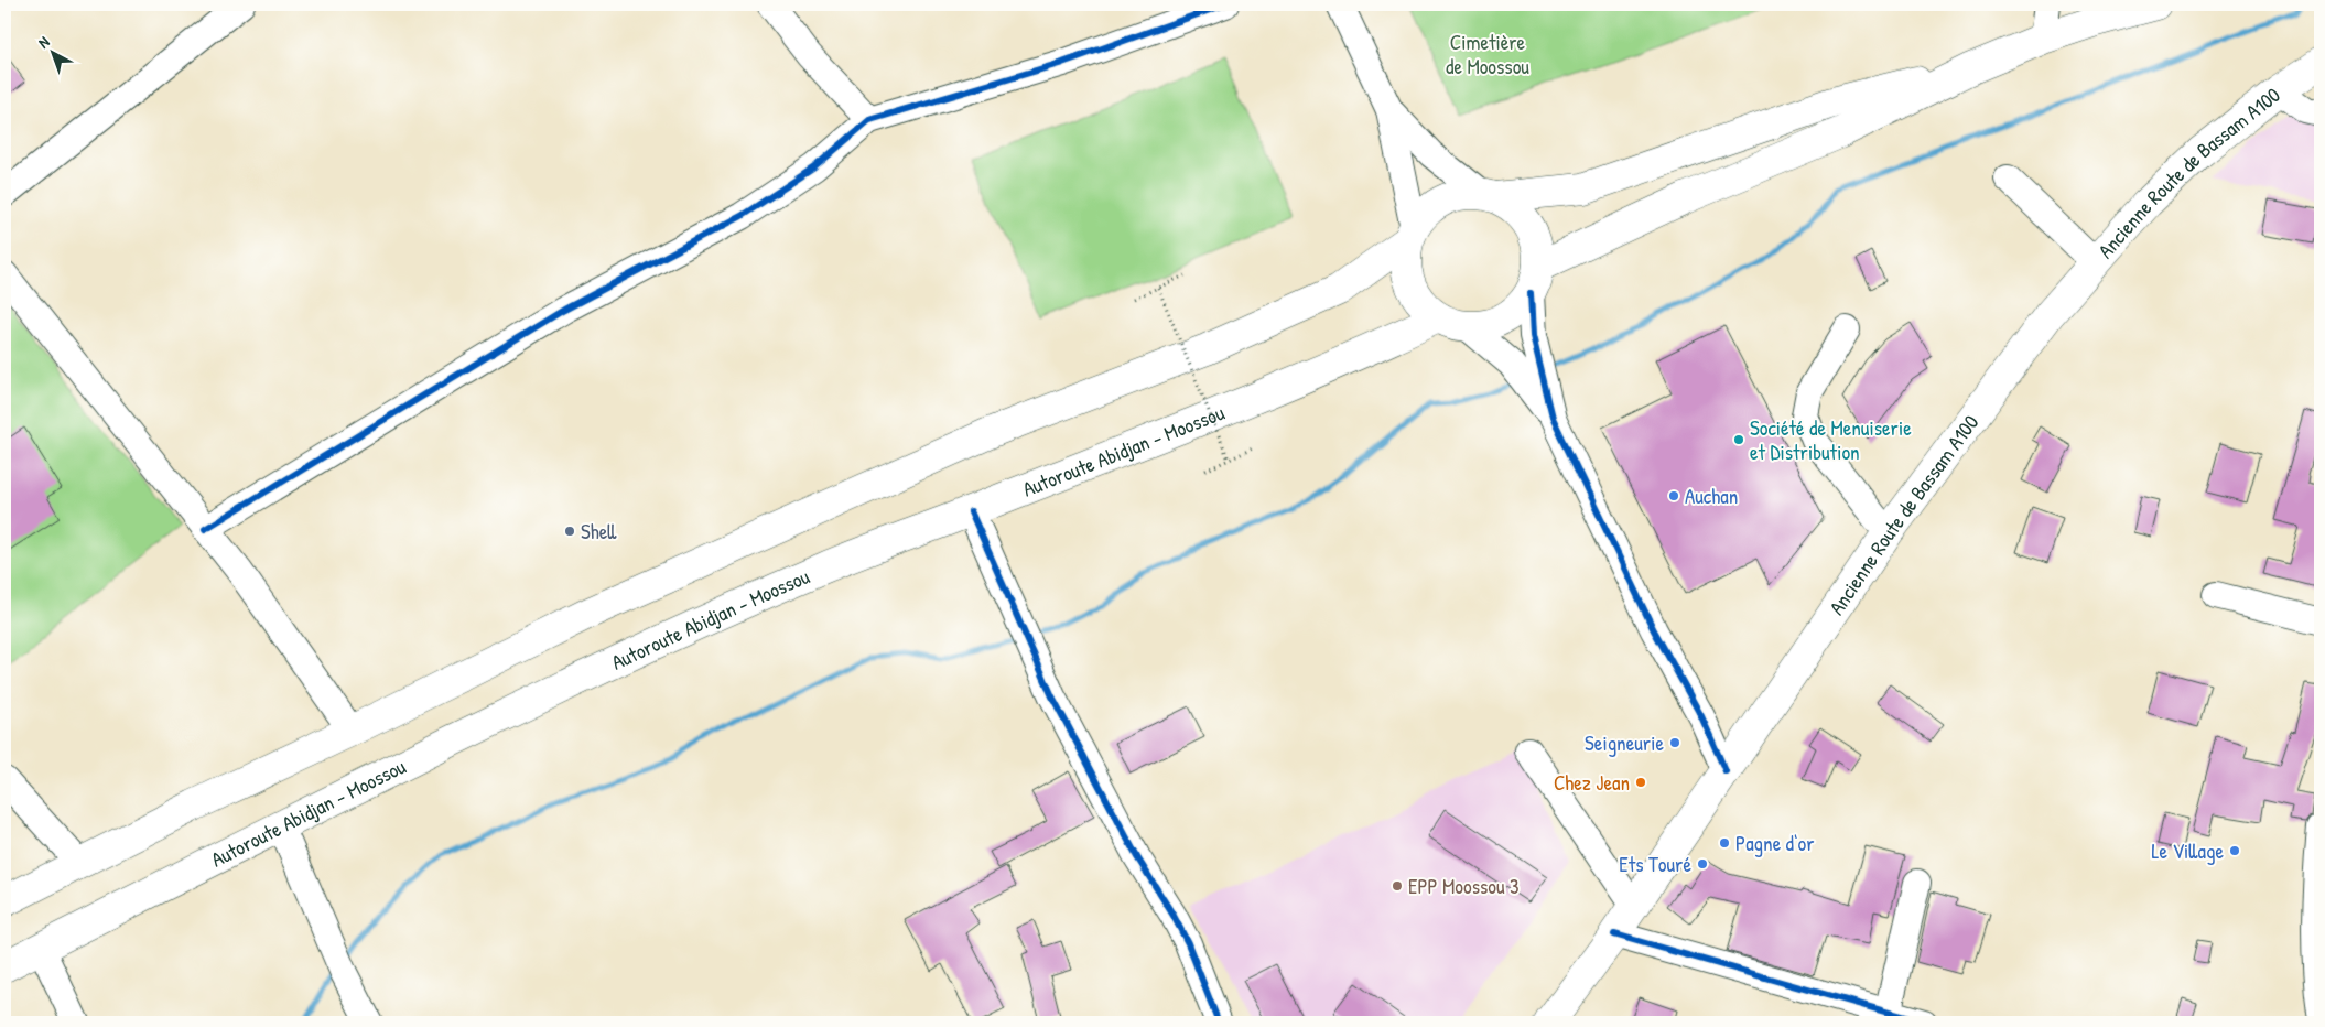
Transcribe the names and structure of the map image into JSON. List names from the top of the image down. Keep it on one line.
{"streets":{"main road":["Ancienne Route de Bassam A100","Autoroute Abidjan - Moossou"]},"parks":["Cimetière de Moossou"],"places":["Société de Menuiserie et Distribution","Auchan","Shell","Seigneurie","Chez Jean","Pagne d‘or","Le Village","Ets Touré","EPP Moossou 3"],"north":"top left"}
